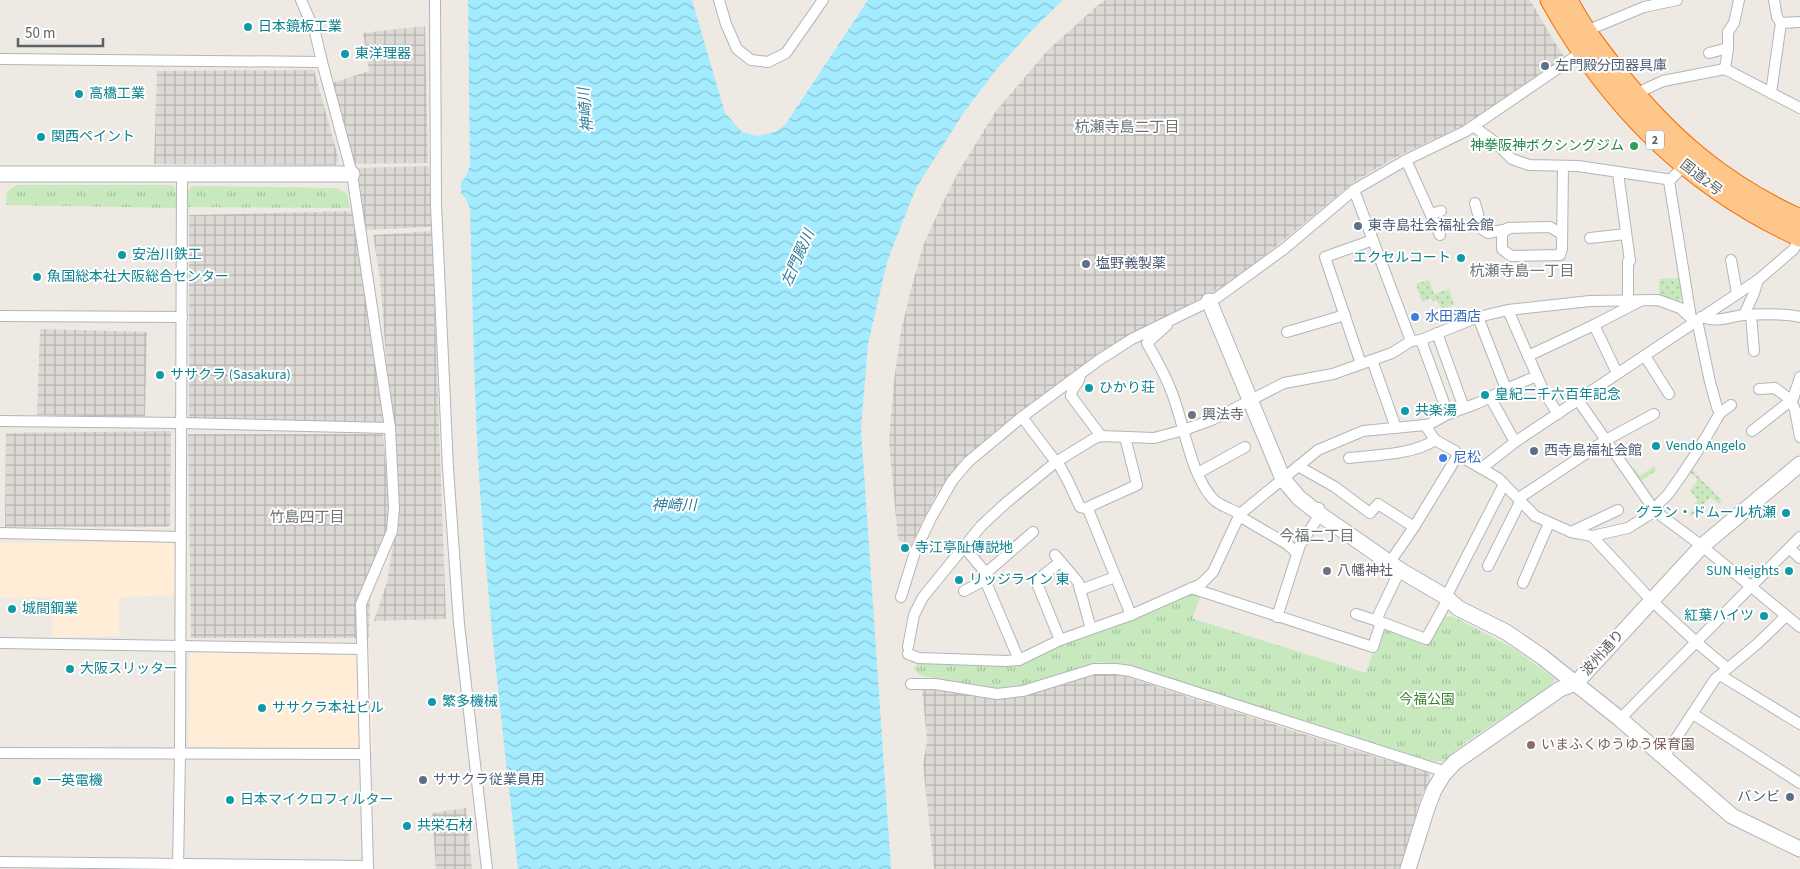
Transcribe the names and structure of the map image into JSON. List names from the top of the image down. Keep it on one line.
{"streets":{"highway":["2","国道2号"],"street":["波州通り"]},"districts":["杭瀬寺島二丁目","杭瀬寺島一丁目","竹島四丁目","今福二丁目"],"water":["神崎川","左門殿川"],"parks":["今福公園"],"places":["日本鏡板工業","東洋理器","左門殿分団器具庫","高橋工業","関西ペイント","神拳阪神ボクシングジム","東寺島社会福祉会館","安治川鉄工","エクセルコート","塩野義製薬","魚国総本社大阪総合センター","水田酒店","ササクラ (Sasakura)","ひかり荘","皇紀二千六百年記念","共楽湯","興法寺","Vendo Angelo","西寺島福祉会館","尼松","グラン・ドムール杭瀬","寺江亭阯傳説地","八幡神社","SUN Heights","リッジライン 東","城間鋼業","紅葉ハイツ","大阪スリッター","繁多機械","ササクラ本社ビル","いまふくゆうゆう保育園","ササクラ従業員用","一英電機","バンビ","日本マイクロフィルター","共栄石材"],"scale_bar":"50 m"}
